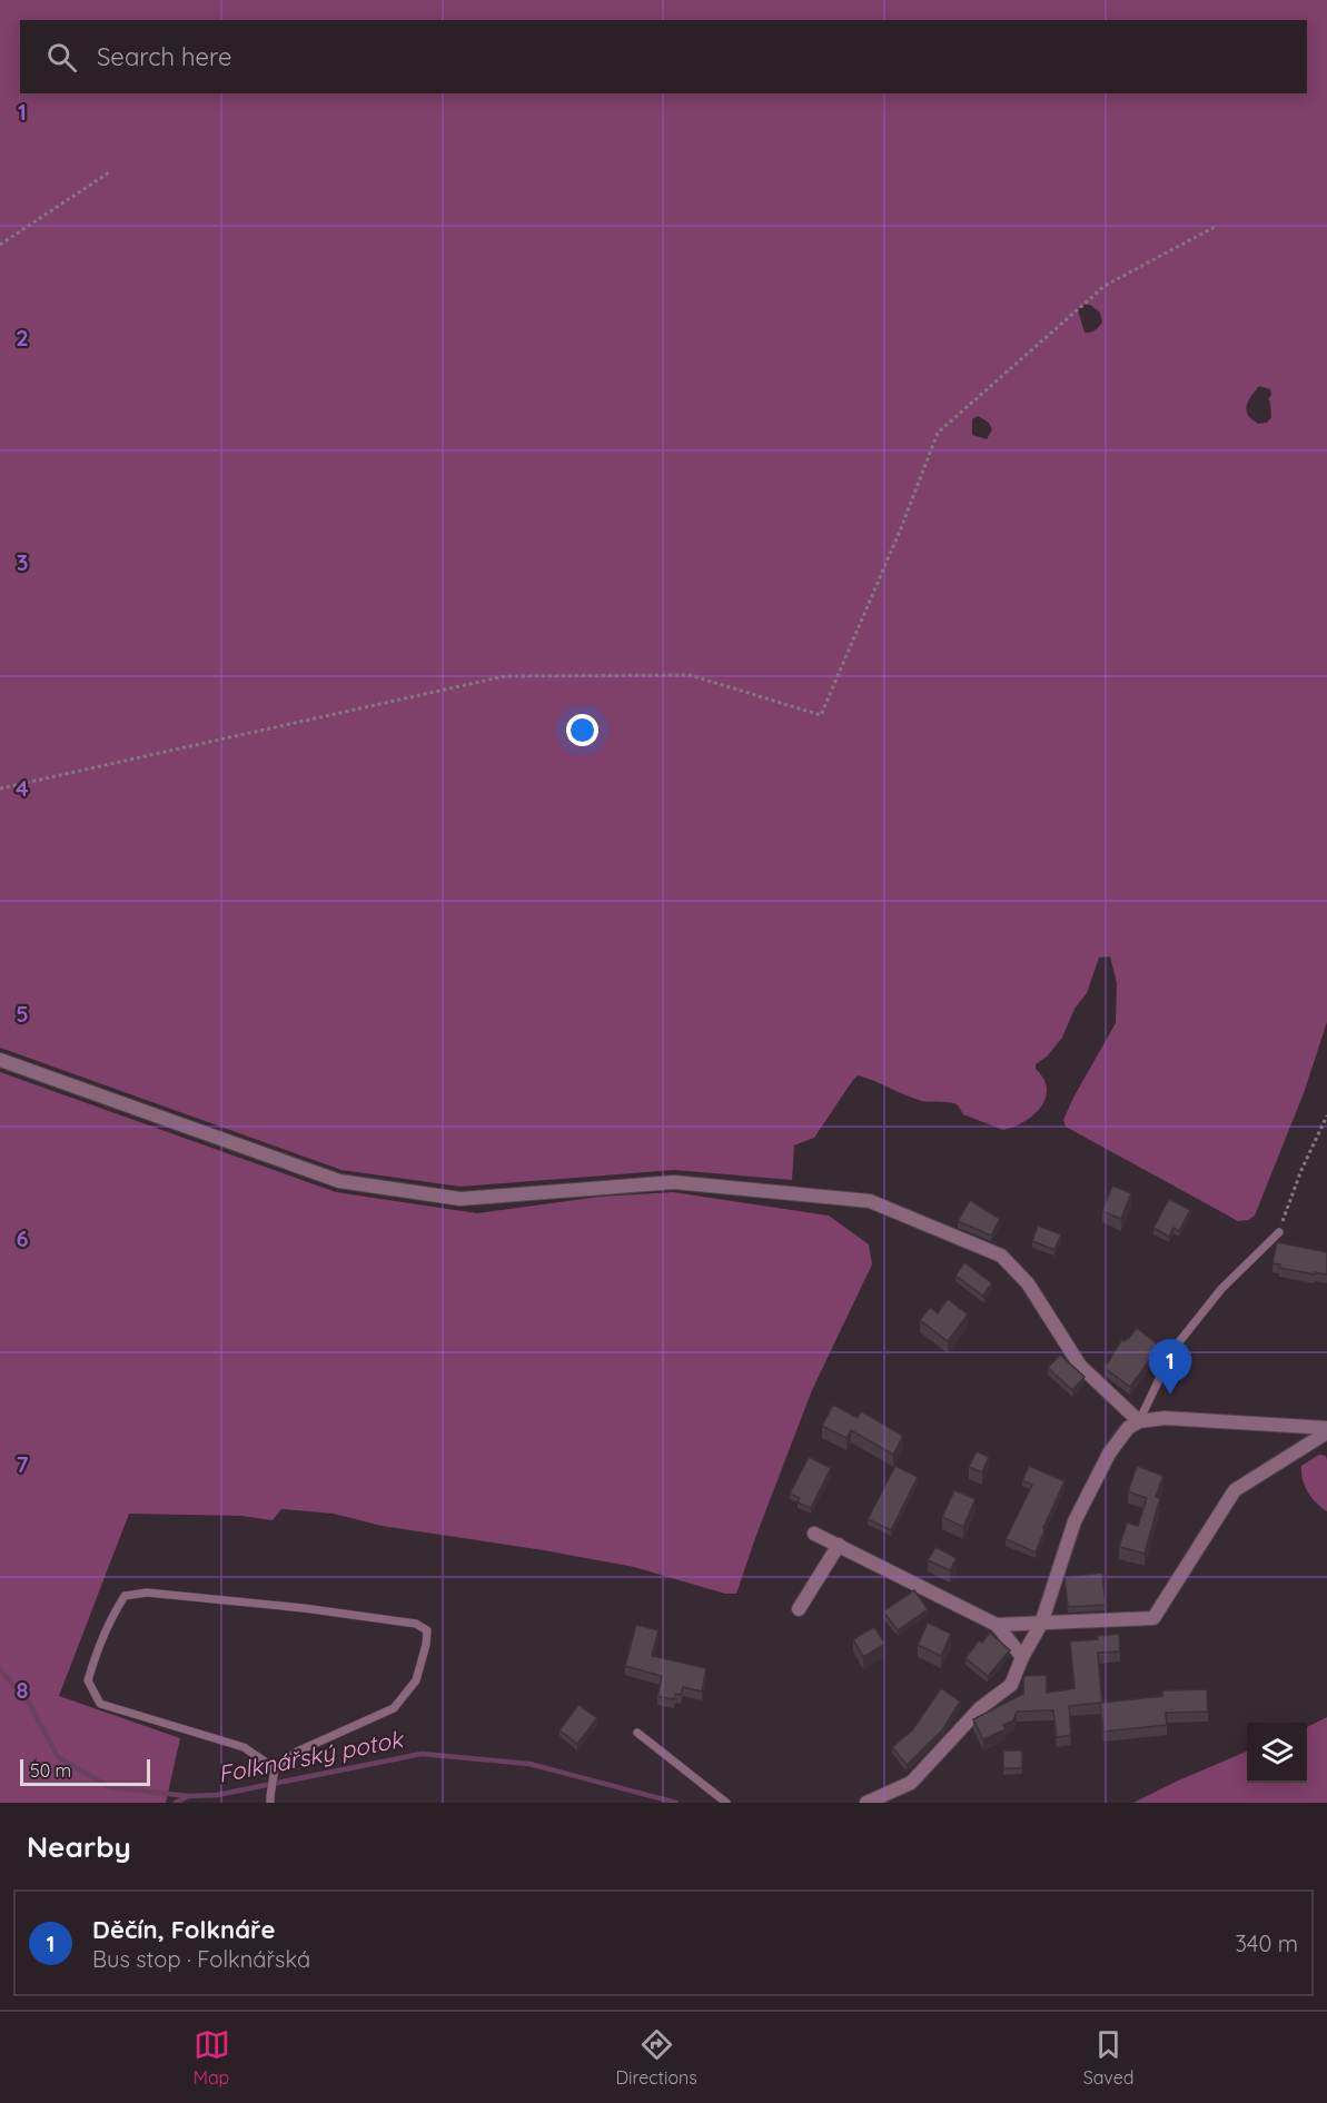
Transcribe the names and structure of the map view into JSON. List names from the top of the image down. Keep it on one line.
{"water":["Folknářský potok"],"scale_bar":"50 m","page":{"search":"Search here","pins":"1","scale":"50 m","heading":"Nearby","list":[{"mark":"1","name":"Děčín, Folknáře","note":"Bus stop · Folknářská","value":"340 m"}],"nav":["Map","Directions","Saved"]},"grid":{"rows":["1","2","3","4","5","6","7","8"]}}
